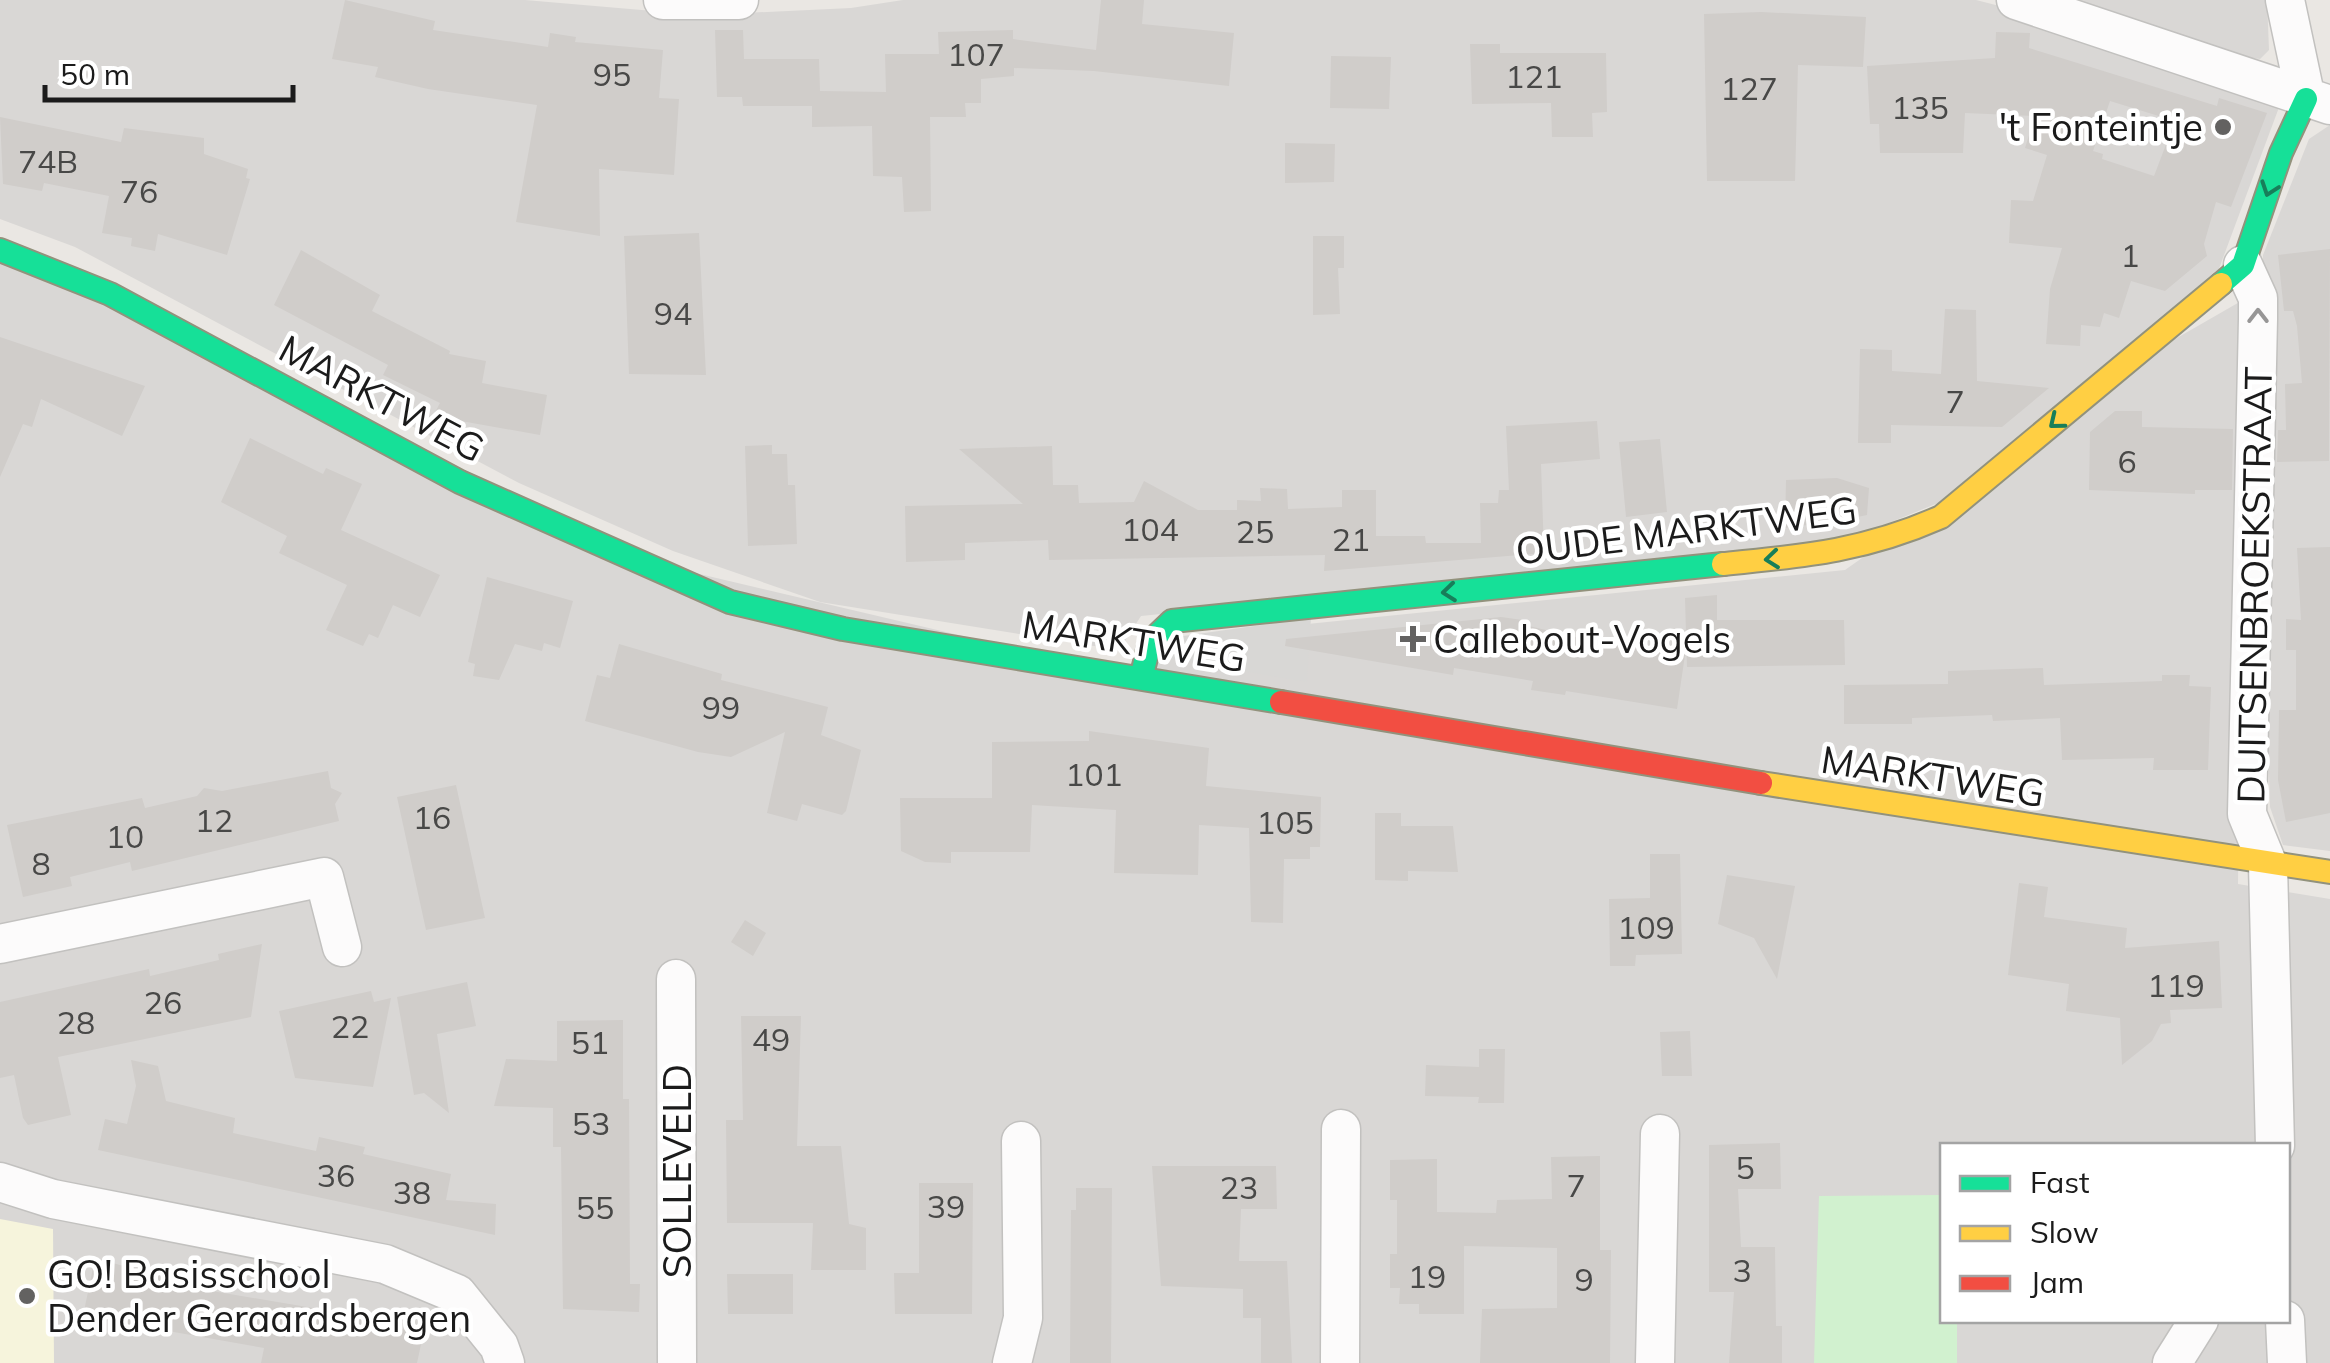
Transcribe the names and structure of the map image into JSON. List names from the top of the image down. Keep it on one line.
{"streets":{"street":["MARKTWEG","OUDE MARKTWEG","DUITSENBROEKSTRAAT","SOLLEVELD"]},"crossings":[["MARKTWEG","OUDE MARKTWEG"],["MARKTWEG","DUITSENBROEKSTRAAT"],["OUDE MARKTWEG","DUITSENBROEKSTRAAT"]],"one_way":["OUDE MARKTWEG","DUITSENBROEKSTRAAT"],"places":{"other":["'t Fonteintje","GO! Basisschool Dender Geraardsbergen"],"health":["Callebout-Vogels"]},"house_numbers":["107","95","121","127","135","74B","76","1","94","7","6","104","25","21","99","101","16","12","105","10","8","109","119","26","28","22","49","51","53","5","36","7","23","38","39","55","3","19","9"],"legend":["Fast","Slow","Jam"],"scale_bar":"50 m"}
